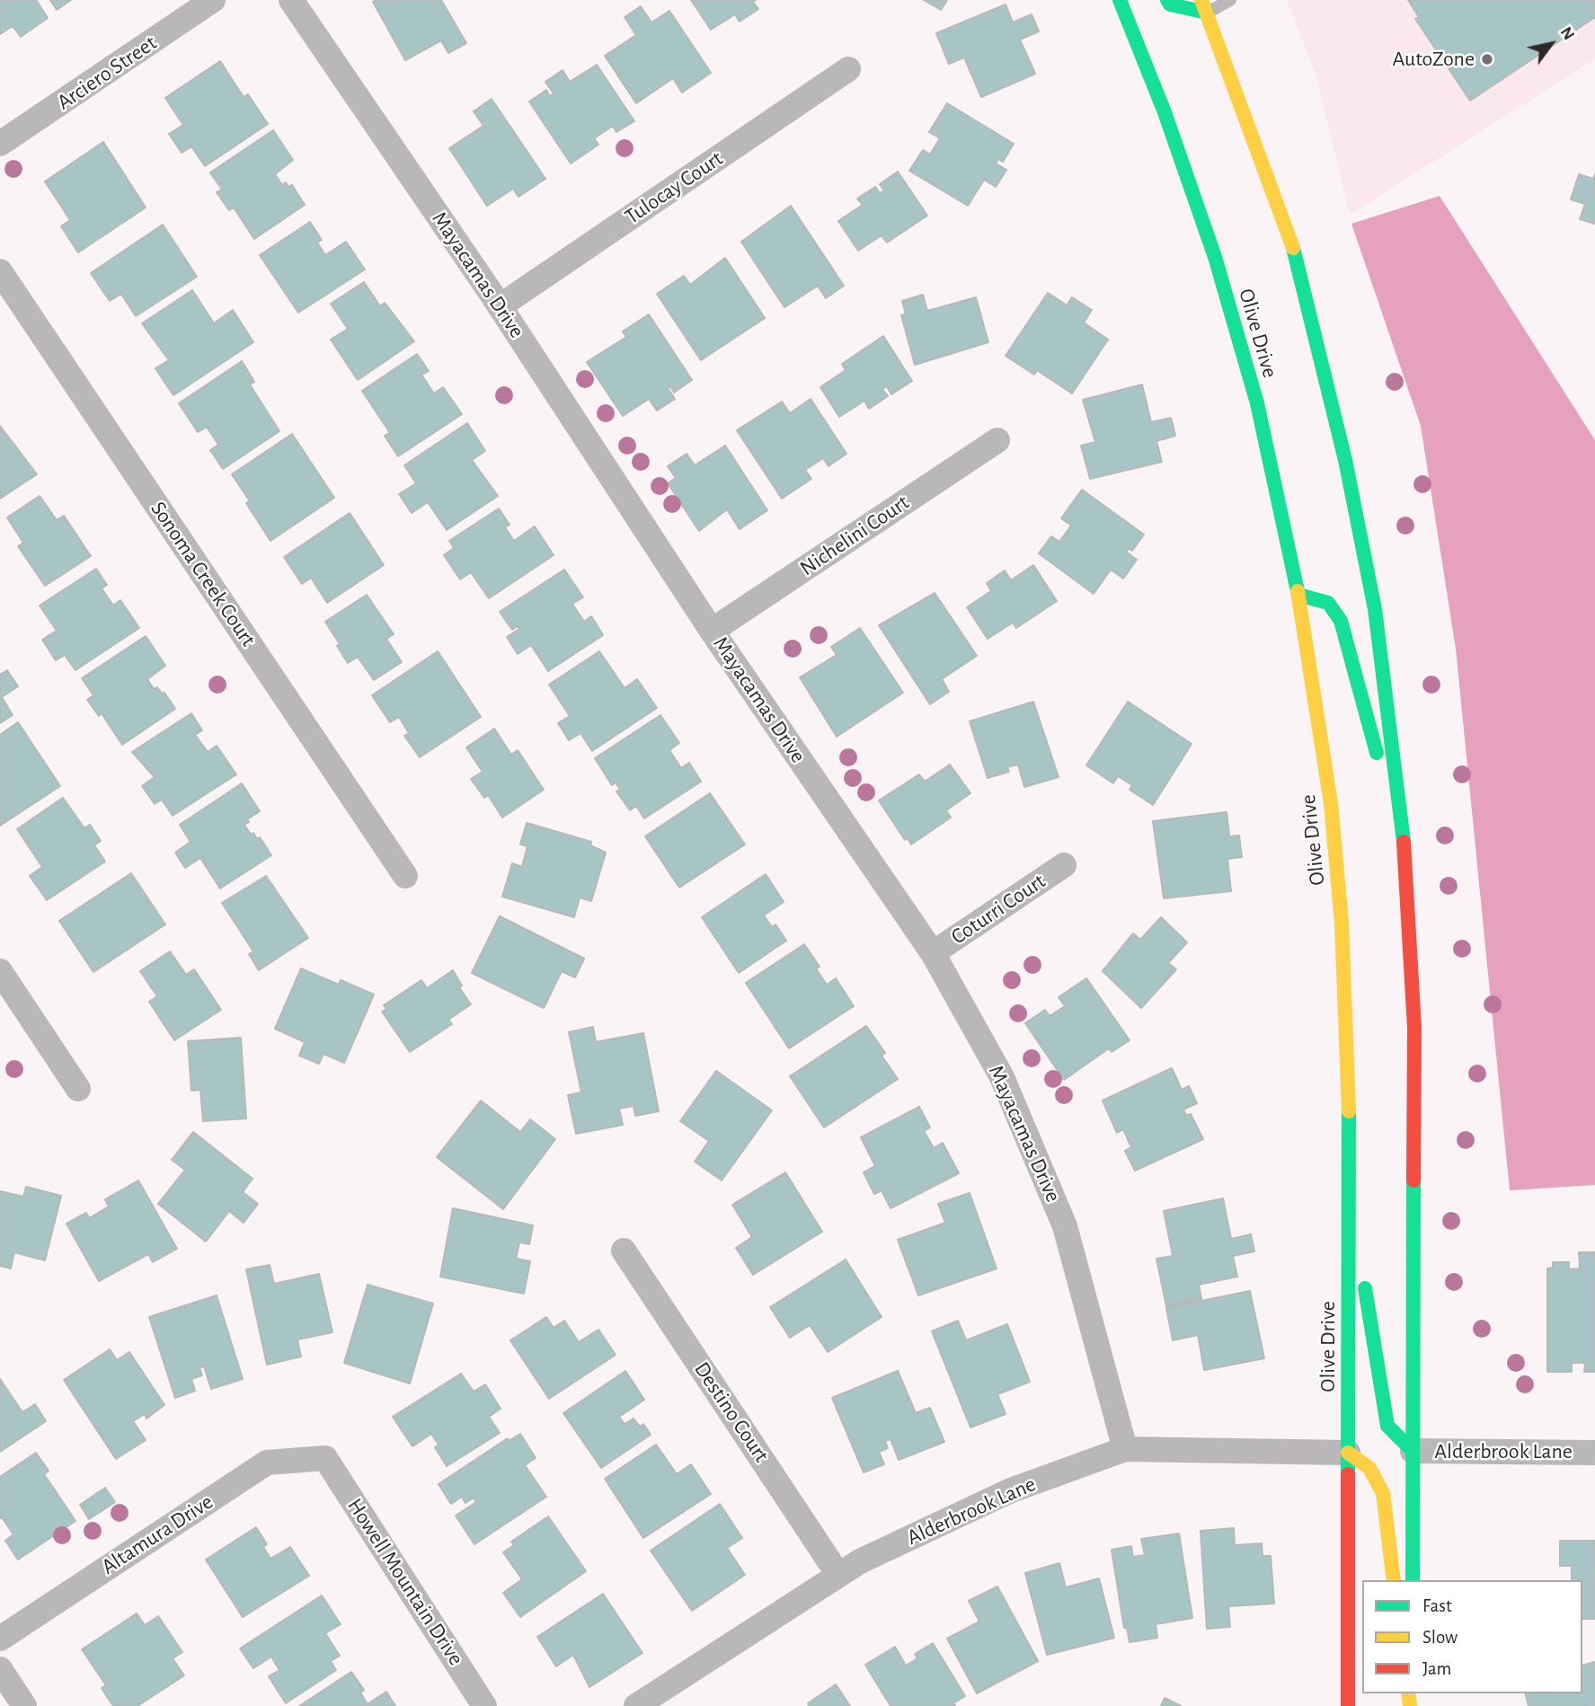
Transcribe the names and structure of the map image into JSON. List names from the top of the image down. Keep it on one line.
{"streets":{"main road":["Olive Drive"],"street":["Arciero Street","Tulocay Court","Mayacamas Drive","Nichelini Court","Sonoma Creek Court","Coturri Court","Destino Court","Alderbrook Lane","Altamura Drive","Howell Mountain Drive"]},"crossings":[["Tulocay Court","Mayacamas Drive"],["Mayacamas Drive","Nichelini Court"],["Mayacamas Drive","Coturri Court"],["Mayacamas Drive","Alderbrook Lane"],["Olive Drive","Alderbrook Lane"],["Destino Court","Alderbrook Lane"],["Altamura Drive","Howell Mountain Drive"]],"places":["AutoZone"],"legend":["Fast","Slow","Jam"],"north":"top right"}
